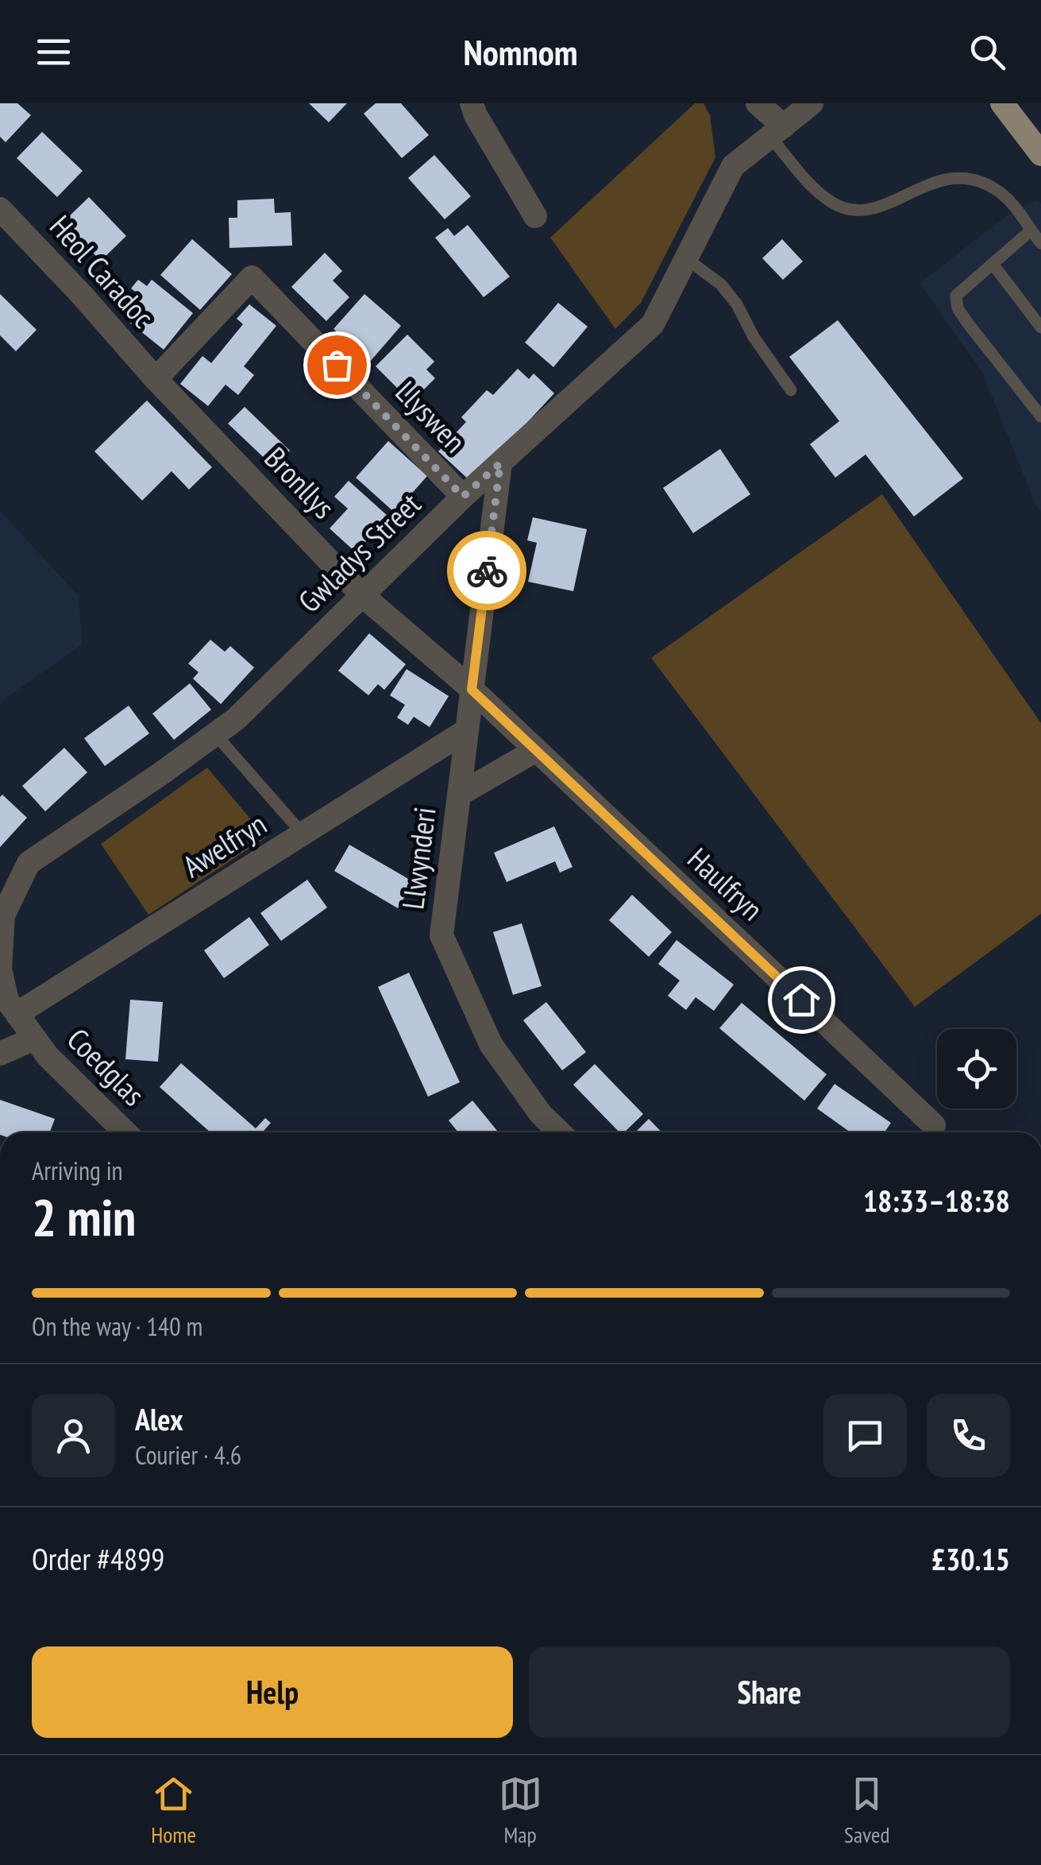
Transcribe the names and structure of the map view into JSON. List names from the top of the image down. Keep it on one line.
{"streets":{"street":["Heol Caradoc","Llyswen","Bronllys","Gwladys Street","Awelfryn","Llwynderi","Haulfryn","Coedglas"]},"crossings":[["Heol Caradoc","Llyswen"],["Heol Caradoc","Bronllys"],["Llyswen","Bronllys"],["Llyswen","Gwladys Street"],["Bronllys","Gwladys Street"],["Bronllys","Llwynderi"],["Bronllys","Haulfryn"],["Gwladys Street","Awelfryn"],["Gwladys Street","Llwynderi"],["Gwladys Street","Coedglas"],["Awelfryn","Llwynderi"],["Llwynderi","Haulfryn"]],"page":{"header":"Nomnom","heading":["2 min","Arriving in","18:33–18:38"],"panel":["Alex","Courier · 4.6","Order #4899","£30.15"],"bar":"On the way · 140 m","buttons":["Help","Share"],"tabs":["Home","Map","Saved"]}}
